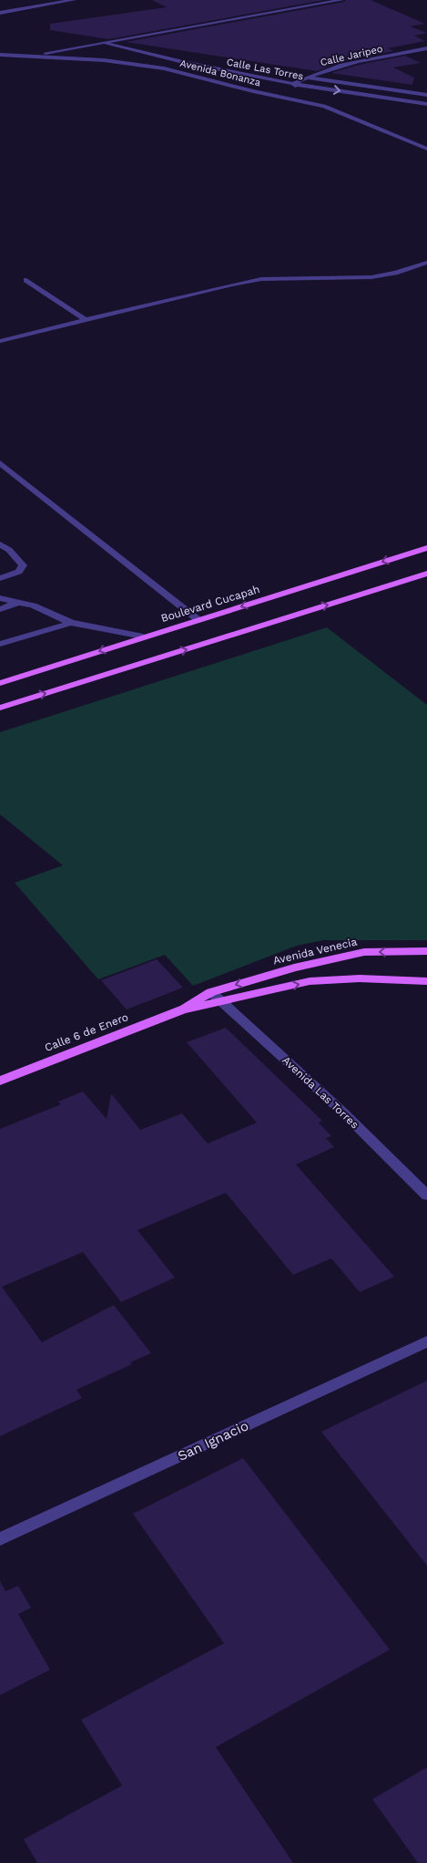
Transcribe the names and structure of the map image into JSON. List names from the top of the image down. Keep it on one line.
{"streets":{"main road":["Boulevard Cucapah","Avenida Venecia","Calle 6 de Enero"],"street":["Calle Jaripeo","Calle Las Torres","Avenida Bonanza","Avenida Las Torres","San Ignacio"]},"crossings":[["Calle Jaripeo","Calle Las Torres"],["Avenida Venecia","Calle 6 de Enero"],["Avenida Venecia","Avenida Las Torres"],["Calle 6 de Enero","Avenida Las Torres"]]}
